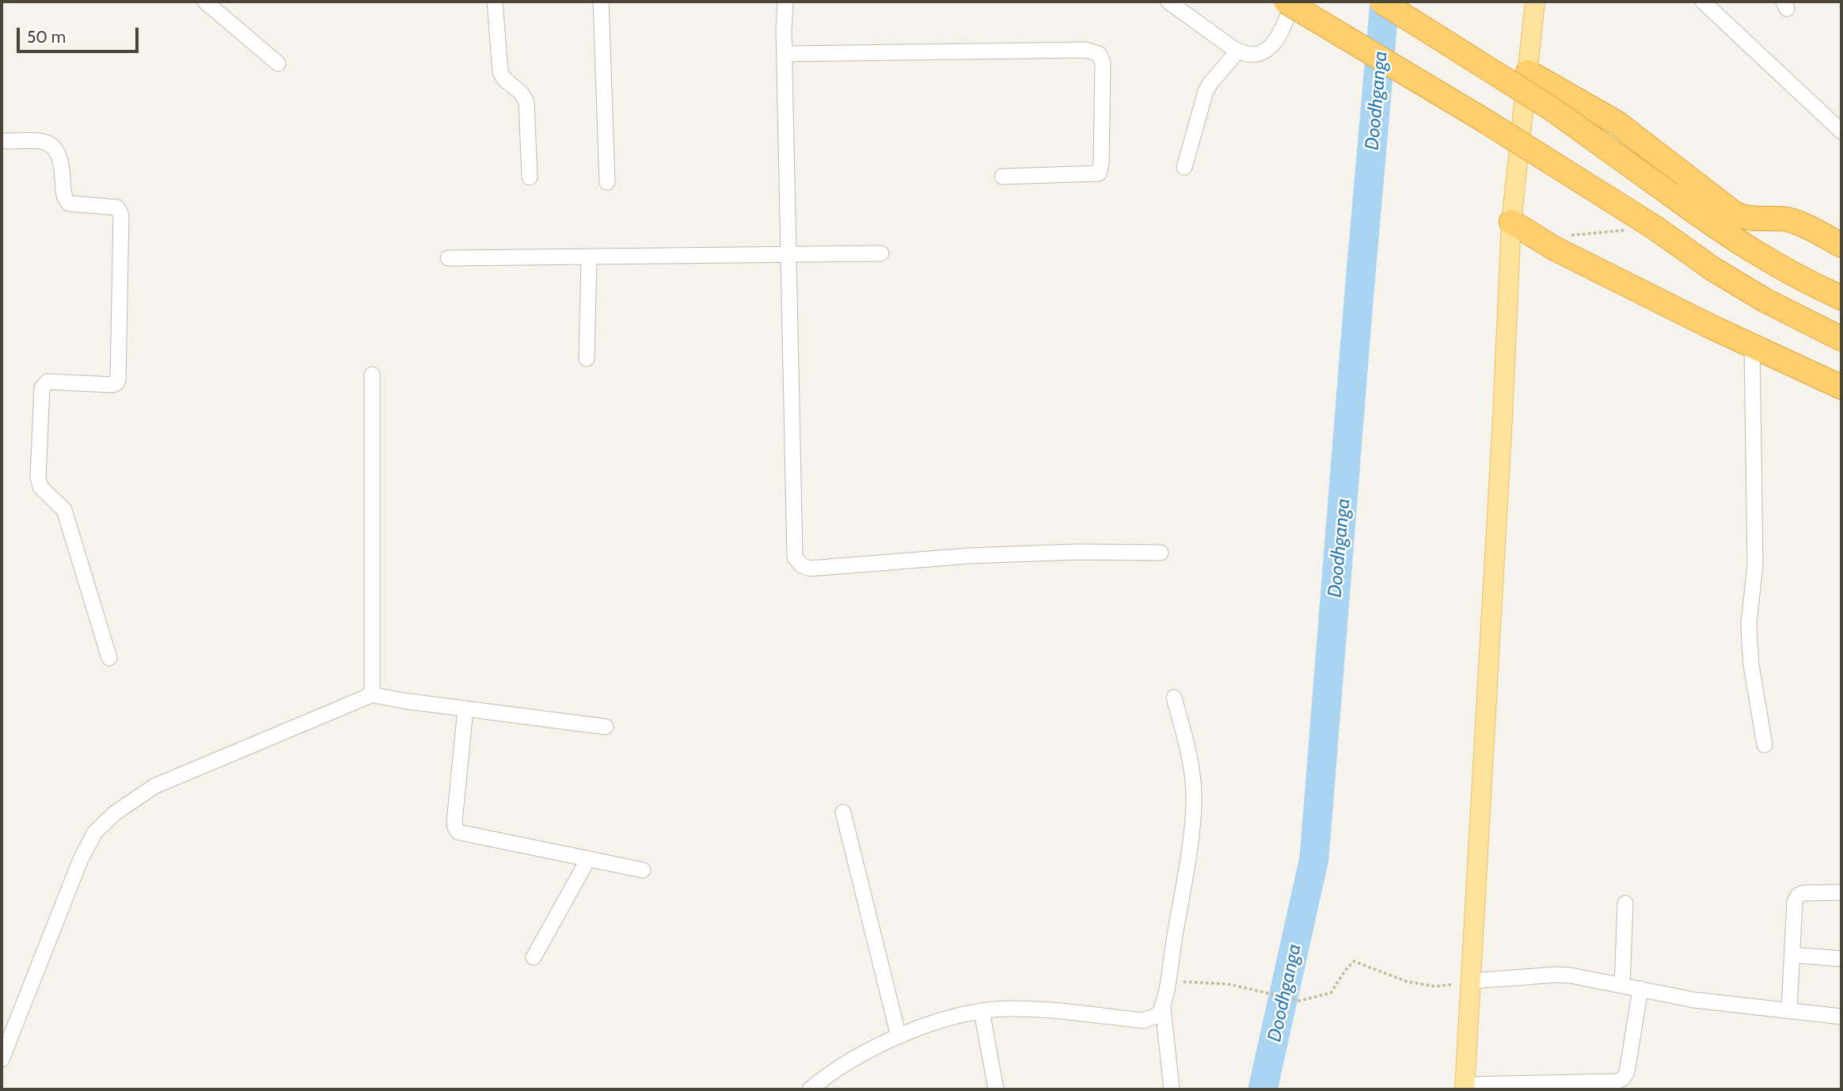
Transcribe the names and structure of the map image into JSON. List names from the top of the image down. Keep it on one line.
{"water":["Doodhganga"],"scale_bar":"50 m"}
